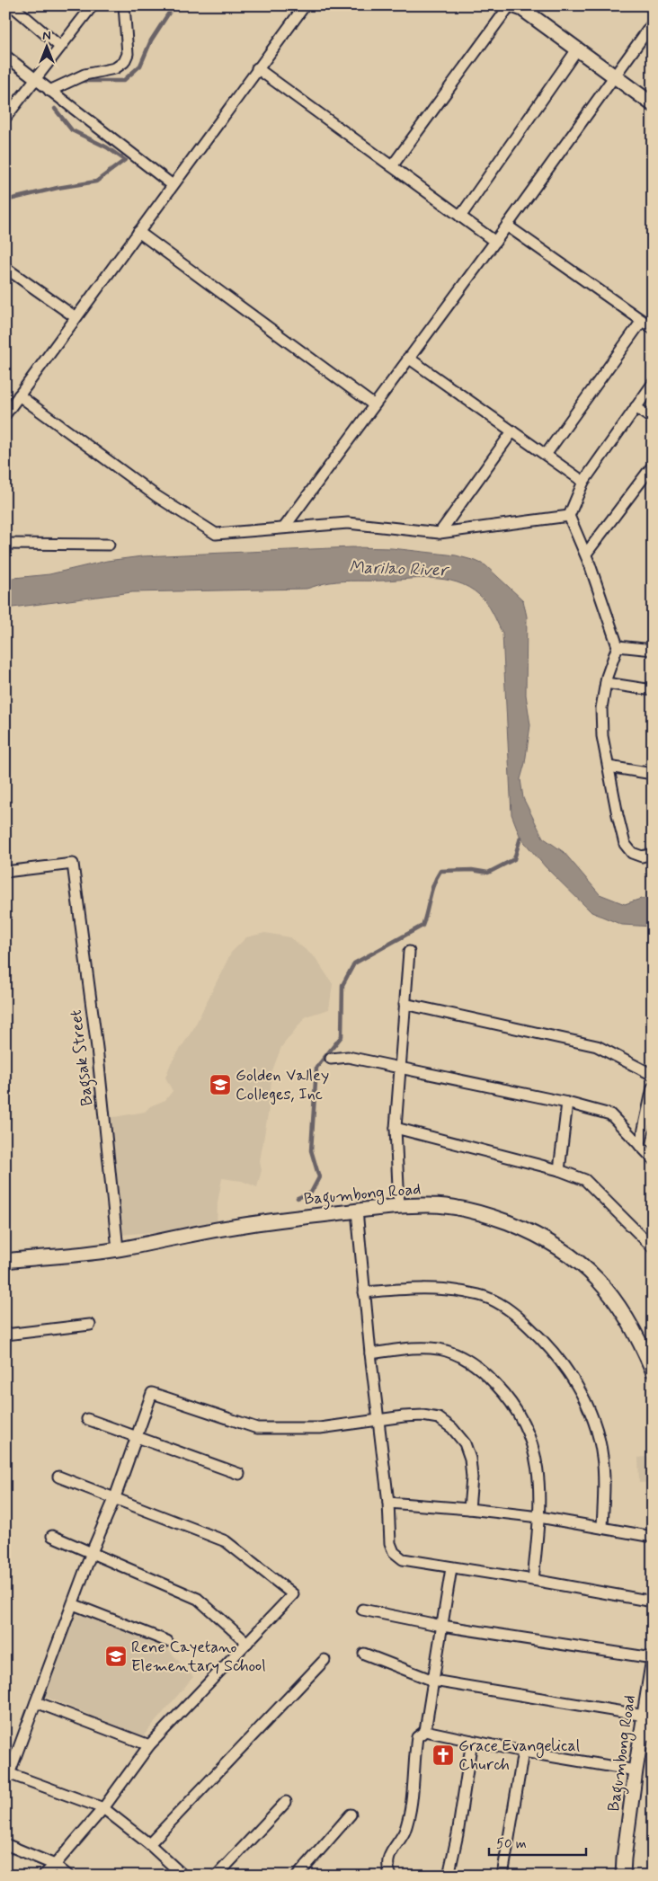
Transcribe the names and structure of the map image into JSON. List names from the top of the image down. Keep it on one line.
{"streets":{"street":["Bagsak Street","Bagumbong Road"]},"crossings":[["Bagsak Street","Bagumbong Road"]],"water":["Marilao River"],"places":{"school or university":["Golden Valley Colleges, Inc","Rene Cayetano Elementary School"],"church":["Grace Evangelical Church"]},"scale_bar":"50 m","north":"top"}
